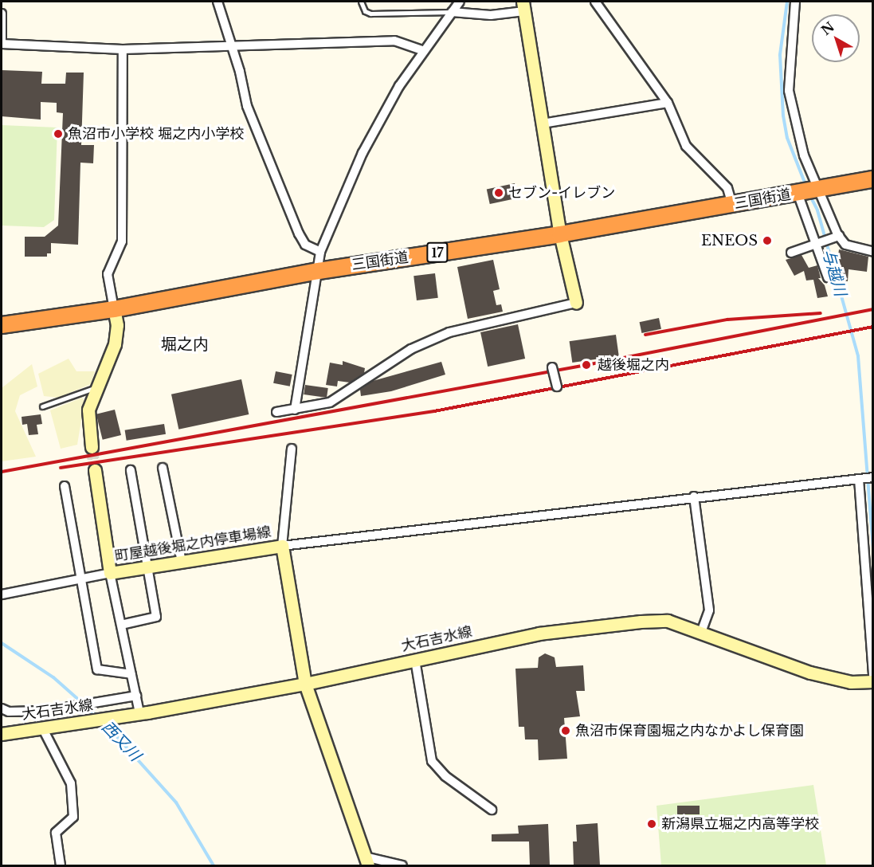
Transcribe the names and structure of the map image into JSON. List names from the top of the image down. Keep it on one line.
{"streets":{"highway":["三国街道","17"],"main road":["町屋越後堀之内停車場線","大石吉水線"]},"crossings":[["町屋越後堀之内停車場線","大石吉水線"]],"districts":["堀之内"],"water":["与越川","西又川"],"places":["魚沼市小学校 堀之内小学校","セブン-イレブン","ENEOS","越後堀之内","魚沼市保育園堀之内なかよし保育園","新潟県立堀之内高等学校"],"north":"top left"}
